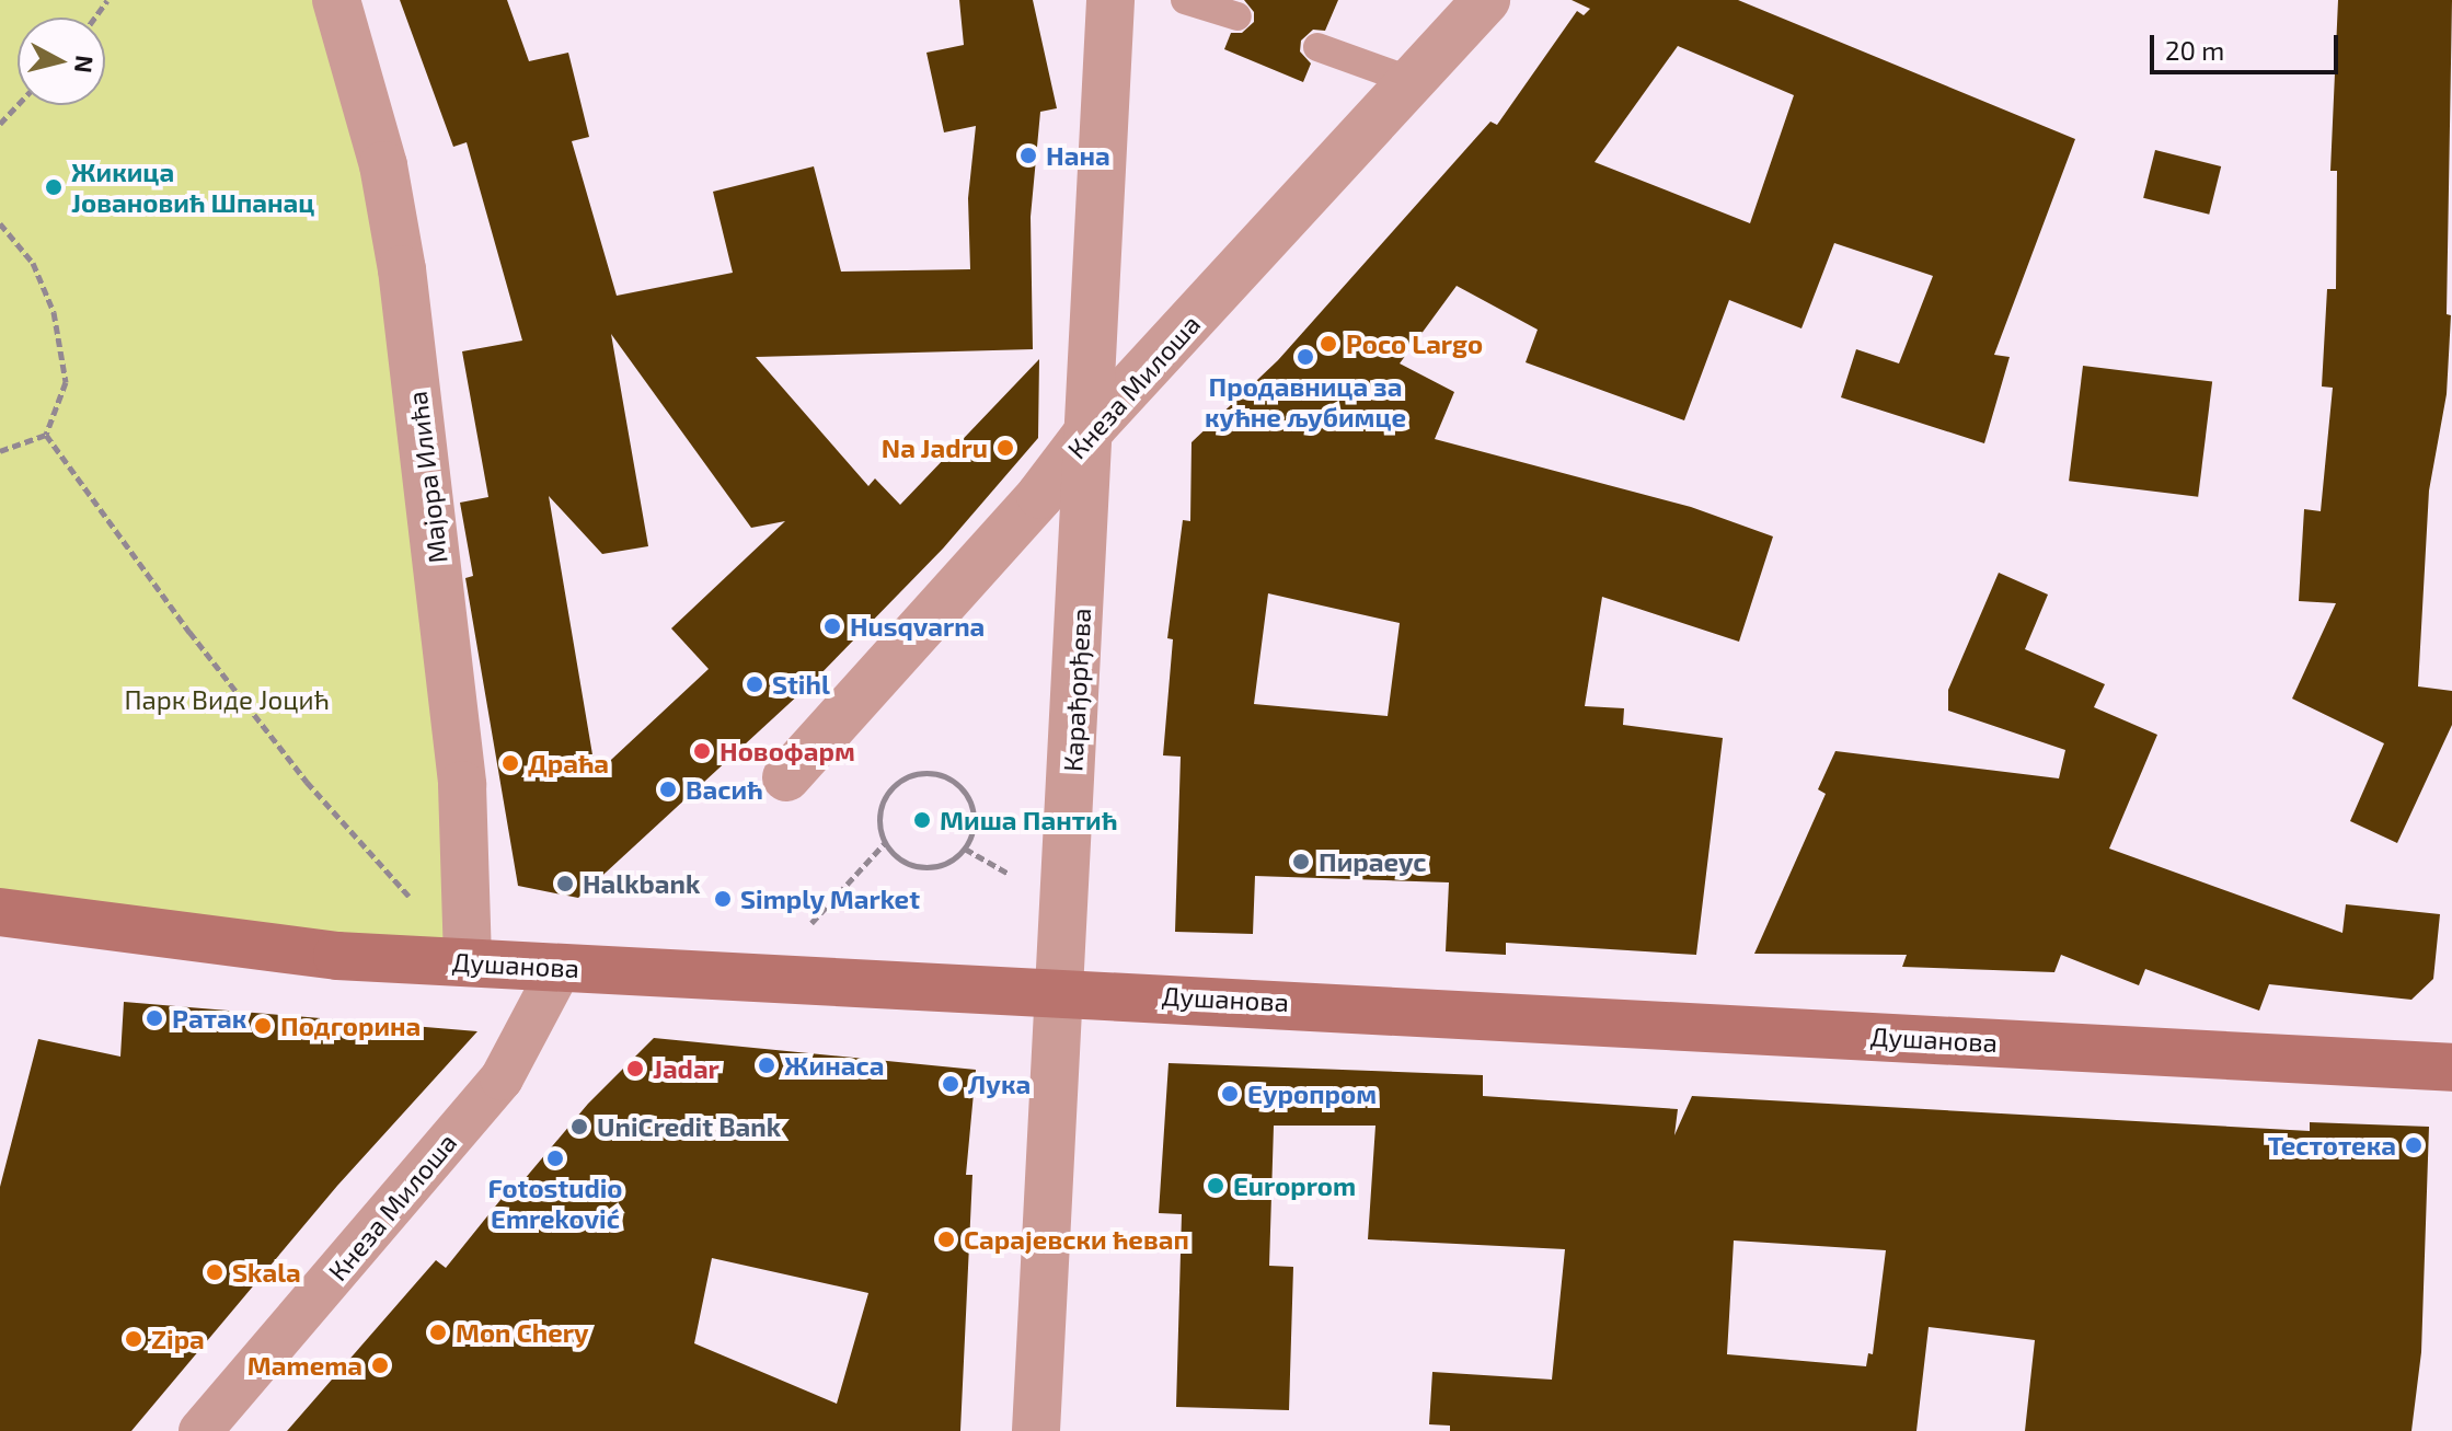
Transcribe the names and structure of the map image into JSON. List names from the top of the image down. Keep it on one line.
{"streets":{"main road":["Душанова"],"street":["Кнеза Милоша","Мајора Илића","Карађорђева"]},"crossings":[["Кнеза Милоша","Карађорђева"],["Кнеза Милоша","Душанова"],["Мајора Илића","Душанова"],["Карађорђева","Душанова"]],"parks":["Парк Виде Јоцић"],"places":["Нана","Жикица Јовановић Шпанац","Poco Largo","Продавница за кућне љубимце","Na Jadru","Husqvarna","Stihl","Новофарм","Драћа","Васић","Миша Пантић","Пираеус","Halkbank","Simply Market","Ратак","Подгорина","Жинаса","Jadar","Лука","Еуропром","UniCredit Bank","Тестотека","Fotostudio Emreković","Europrom","Сарајевски ћевап","Skala","Mon Chery","Zipa","Mamema"],"scale_bar":"20 m","north":"right"}
